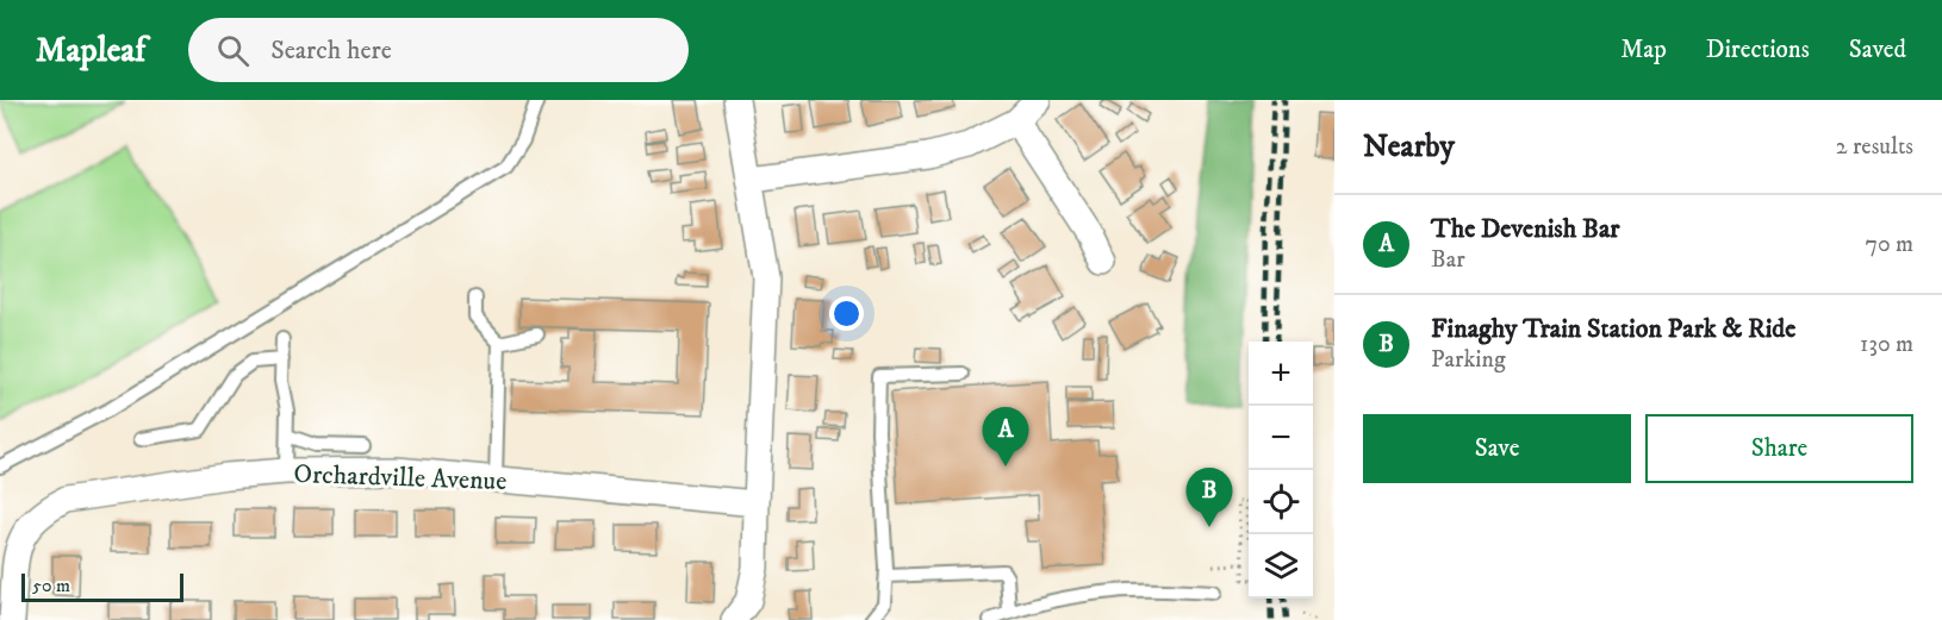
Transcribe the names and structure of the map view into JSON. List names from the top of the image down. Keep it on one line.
{"streets":{"street":["Orchardville Avenue"]},"scale_bar":"50 m","page":{"header":"Mapleaf","search":"Search here","nav":["Map","Directions","Saved"],"heading":["Nearby","2 results"],"list":[{"mark":"A","name":"The Devenish Bar","note":"Bar","value":"70 m"},{"mark":"B","name":"Finaghy Train Station Park & Ride","note":"Parking","value":"130 m"}],"map_buttons":["+","−"],"buttons":["Save","Share"],"pins":["A","B"],"scale":"50 m"}}
